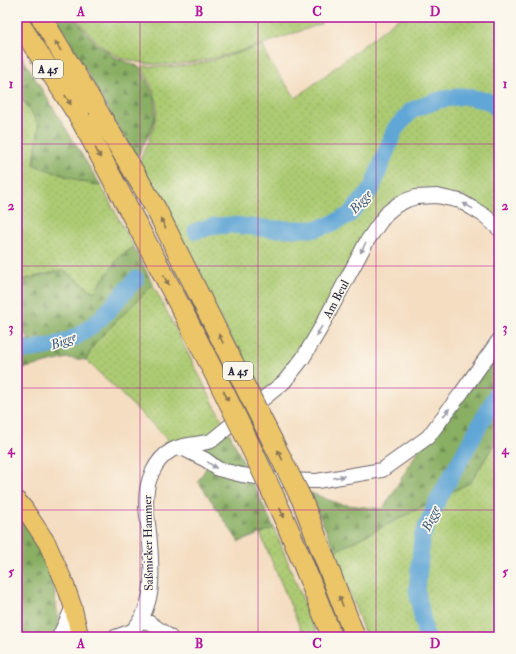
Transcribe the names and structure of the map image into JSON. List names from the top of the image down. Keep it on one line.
{"streets":{"highway":["A 45"],"street":["Am Beul","Saßmicker Hammer"]},"crossings":[["Am Beul","Saßmicker Hammer"]],"one_way":["Am Beul"],"water":["Bigge"],"grid":{"columns":["A","B","C","D"],"rows":["1","2","3","4","5"]}}
